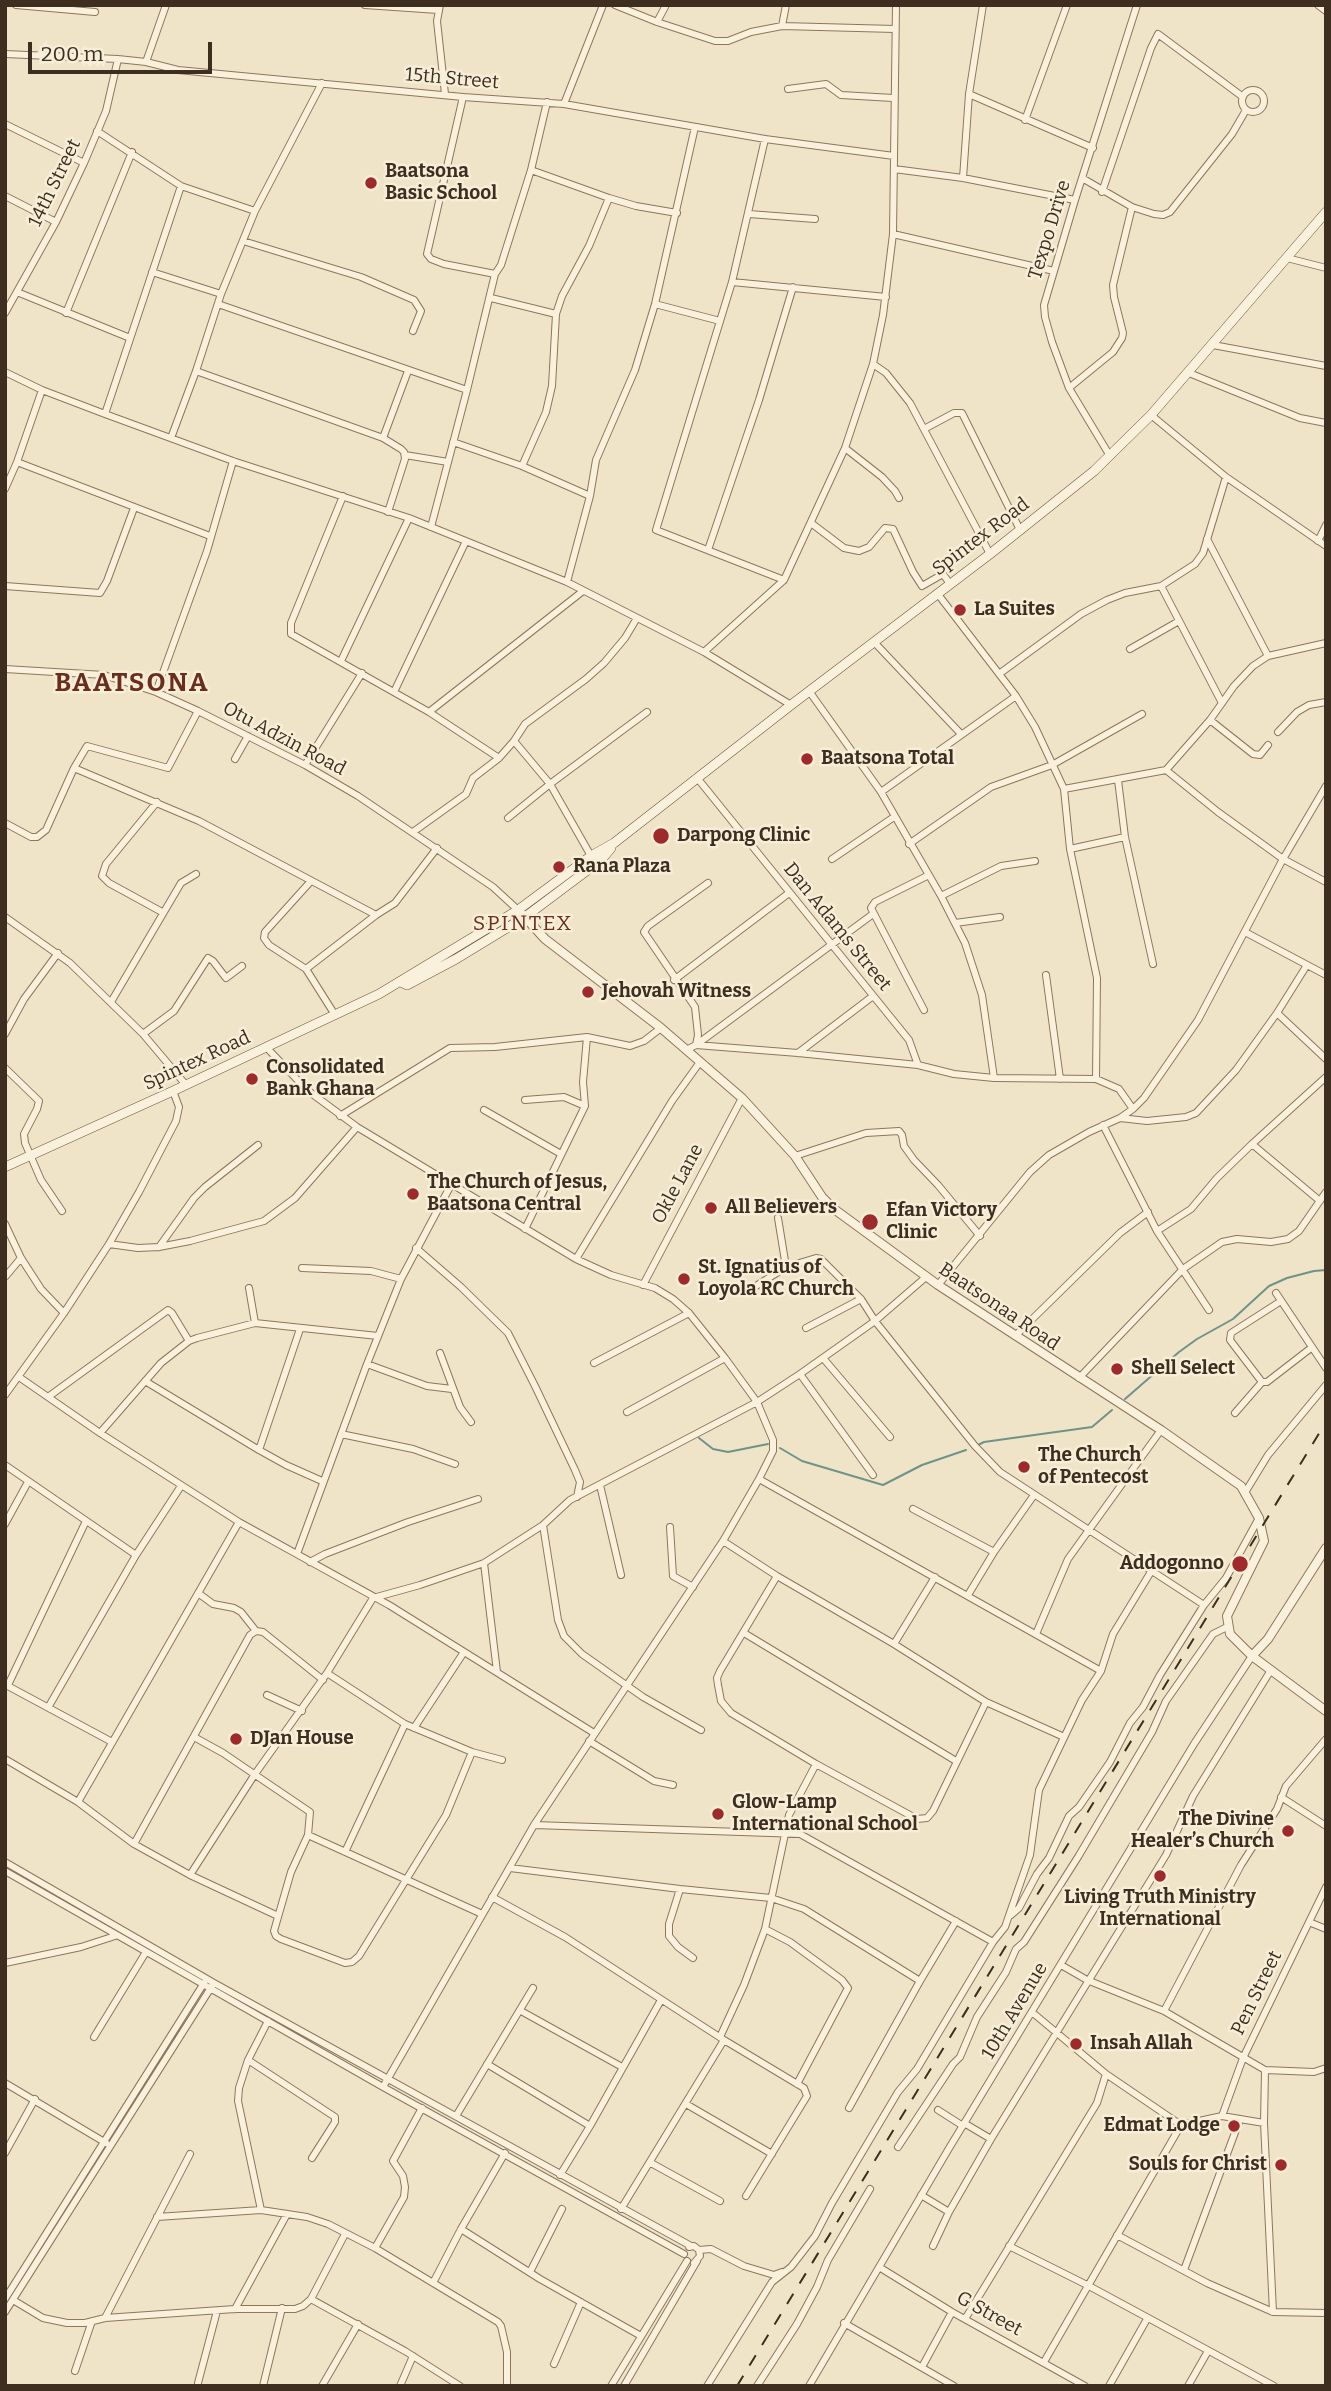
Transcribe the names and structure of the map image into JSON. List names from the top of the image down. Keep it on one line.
{"streets":{"main road":["Spintex Road"],"street":["15th Street","14th Street","Texpo Drive","Otu Adzin Road","Dan Adams Street","Okle Lane","Baatsonaa Road","Pen Street","10th Avenue","G Street"]},"crossings":[["15th Street","14th Street"],["Texpo Drive","Spintex Road"],["Spintex Road","Otu Adzin Road"],["Spintex Road","Dan Adams Street"],["Spintex Road","Baatsonaa Road"],["Otu Adzin Road","Baatsonaa Road"],["Okle Lane","Baatsonaa Road"],["10th Avenue","G Street"]],"districts":["BAATSONA","SPINTEX"],"places":["Baatsona Basic School","La Suites","Baatsona Total","Darpong Clinic","Rana Plaza","Jehovah Witness","Consolidated Bank Ghana","The Church of Jesus, Baatsona Central","All Believers","Efan Victory Clinic","St. Ignatius of Loyola RC Church","Shell Select","The Church of Pentecost","Addogonno","DJan House","Glow-Lamp International School","The Divine Healer’s Church","Living Truth Ministry International","Insah Allah","Edmat Lodge","Souls for Christ"],"scale_bar":"200 m"}
